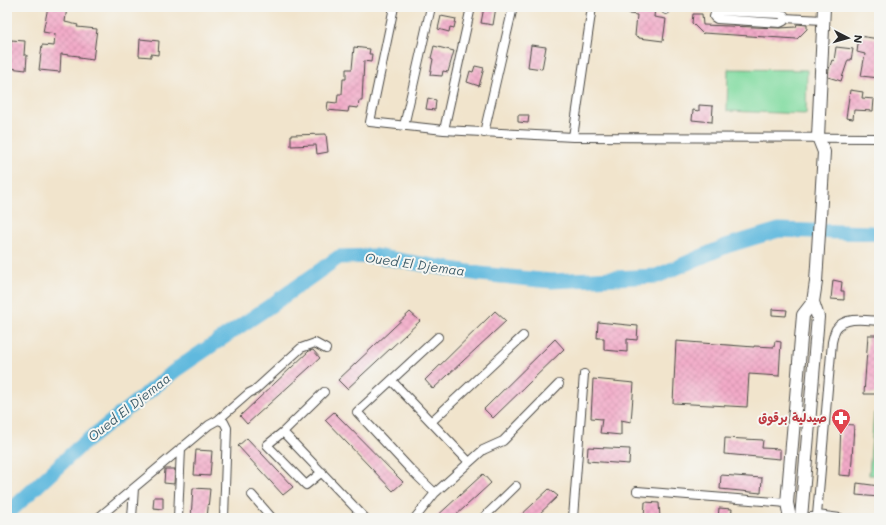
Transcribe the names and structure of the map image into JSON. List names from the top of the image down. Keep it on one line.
{"water":["Oued El Djemaa"],"places":{"pharmacy":["صيدلية برقوق"]},"north":"right"}
